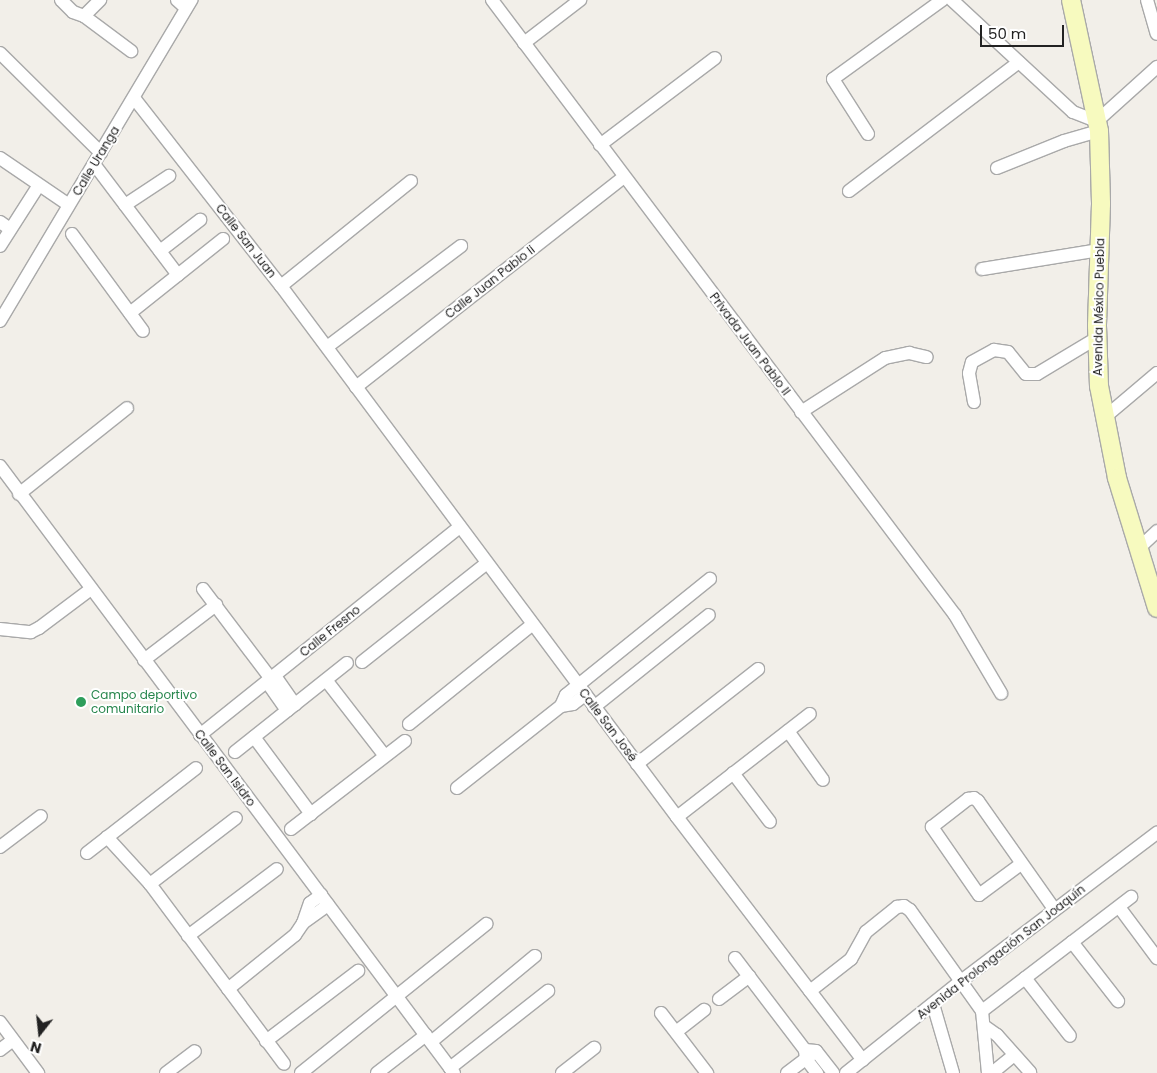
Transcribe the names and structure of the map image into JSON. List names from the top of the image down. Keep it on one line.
{"streets":{"main road":["Avenida México Puebla"],"street":["Calle Uranga","Calle San Juan","Calle Juan Pablo Ii","Privada Juan Pablo II","Calle Fresno","Calle San José","Calle San Isidro","Avenida Prolongación San Joaquín"]},"crossings":[["Calle Uranga","Calle San Juan"],["Calle San Juan","Calle Juan Pablo Ii"],["Calle San Juan","Calle San José"],["Calle Juan Pablo Ii","Privada Juan Pablo II"],["Calle Juan Pablo Ii","Calle San José"],["Calle Fresno","Calle San José"],["Calle Fresno","Calle San Isidro"],["Calle San José","Avenida Prolongación San Joaquín"]],"places":["Campo deportivo comunitario"],"scale_bar":"50 m","north":"bottom"}
